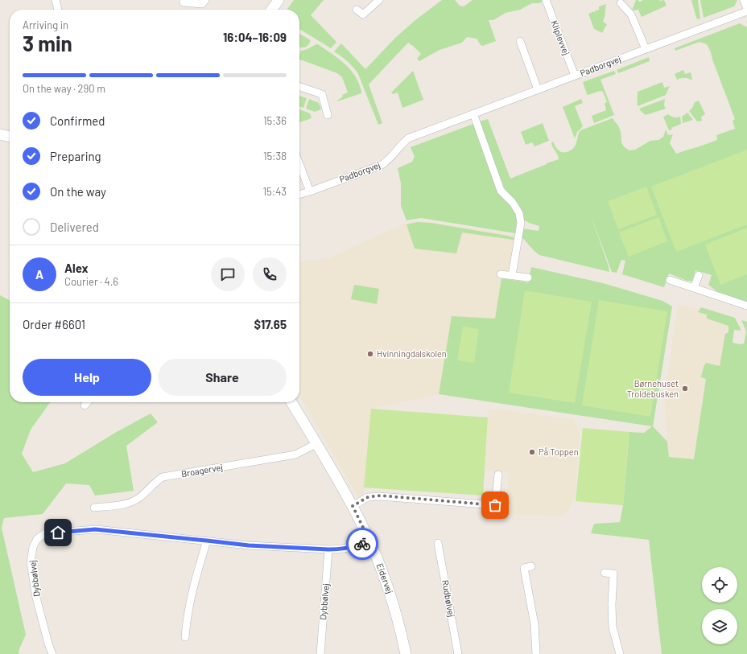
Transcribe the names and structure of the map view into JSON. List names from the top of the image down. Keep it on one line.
{"streets":{"street":["Kliplevvej","Padborgvej","Broagervej","Dybbølvej","Eidervej","Rudbølvej"]},"crossings":[["Kliplevvej","Padborgvej"],["Broagervej","Eidervej"],["Dybbølvej","Eidervej"]],"places":["Hvinningdalskolen","Børnehuset Troldebusken","På Toppen"],"page":{"heading":["3 min","Arriving in","16:04–16:09"],"panel":["Alex","Courier · 4.6","Order #6601","$17.65"],"bar":"On the way · 290 m","list":[["Confirmed","15:36"],["Preparing","15:38"],["On the way","15:43"],"Delivered"],"round":"A","buttons":["Help","Share"]}}
